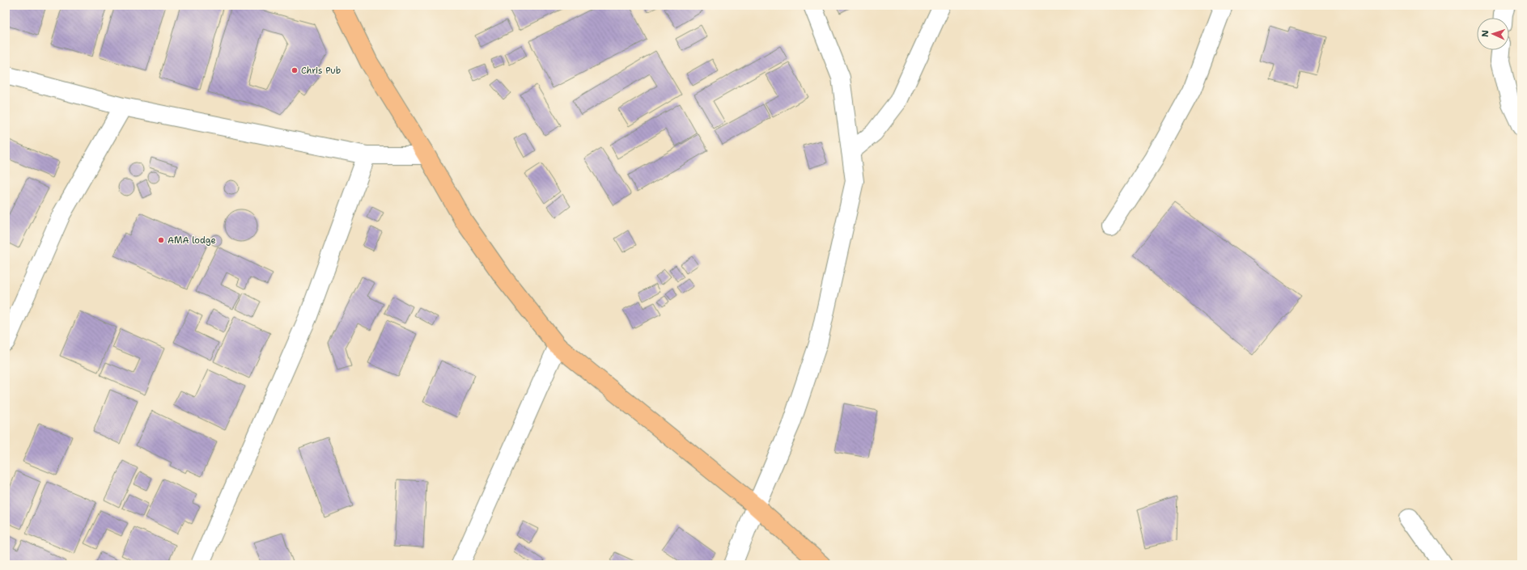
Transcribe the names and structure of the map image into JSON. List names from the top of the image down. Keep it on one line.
{"places":["Chris Pub","AMA lodge"],"north":"left"}
